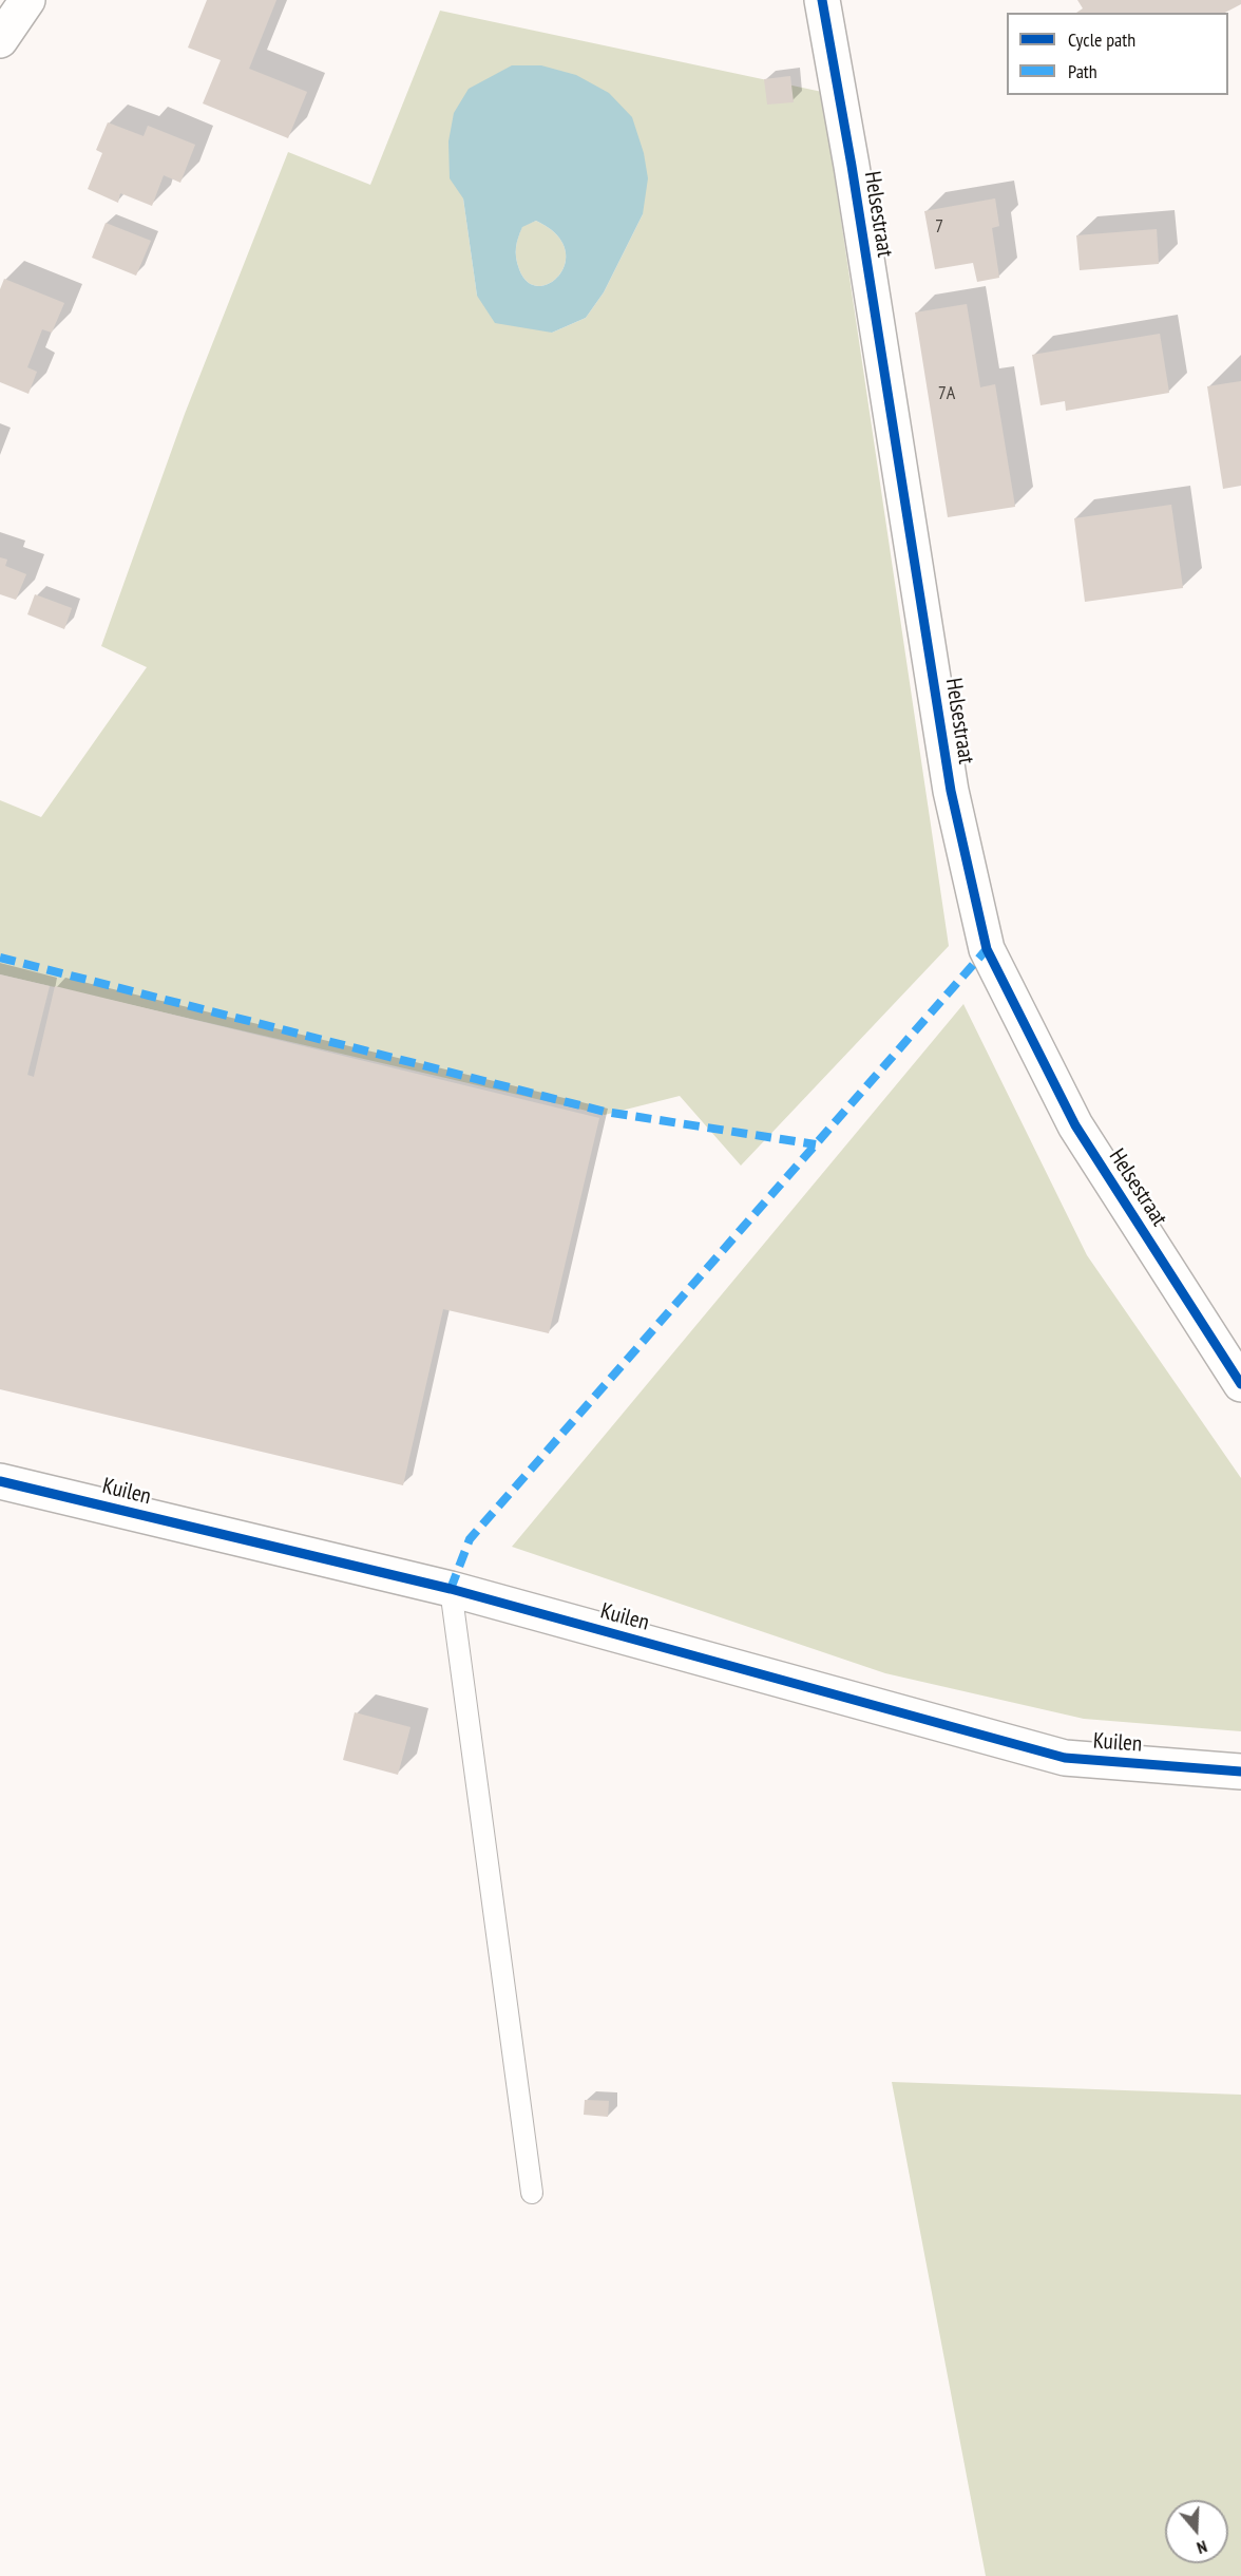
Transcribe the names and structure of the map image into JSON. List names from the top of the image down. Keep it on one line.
{"streets":{"street":["Helsestraat","Kuilen"]},"house_numbers":["7","7A"],"legend":["Cycle path","Path"],"north":"bottom"}
